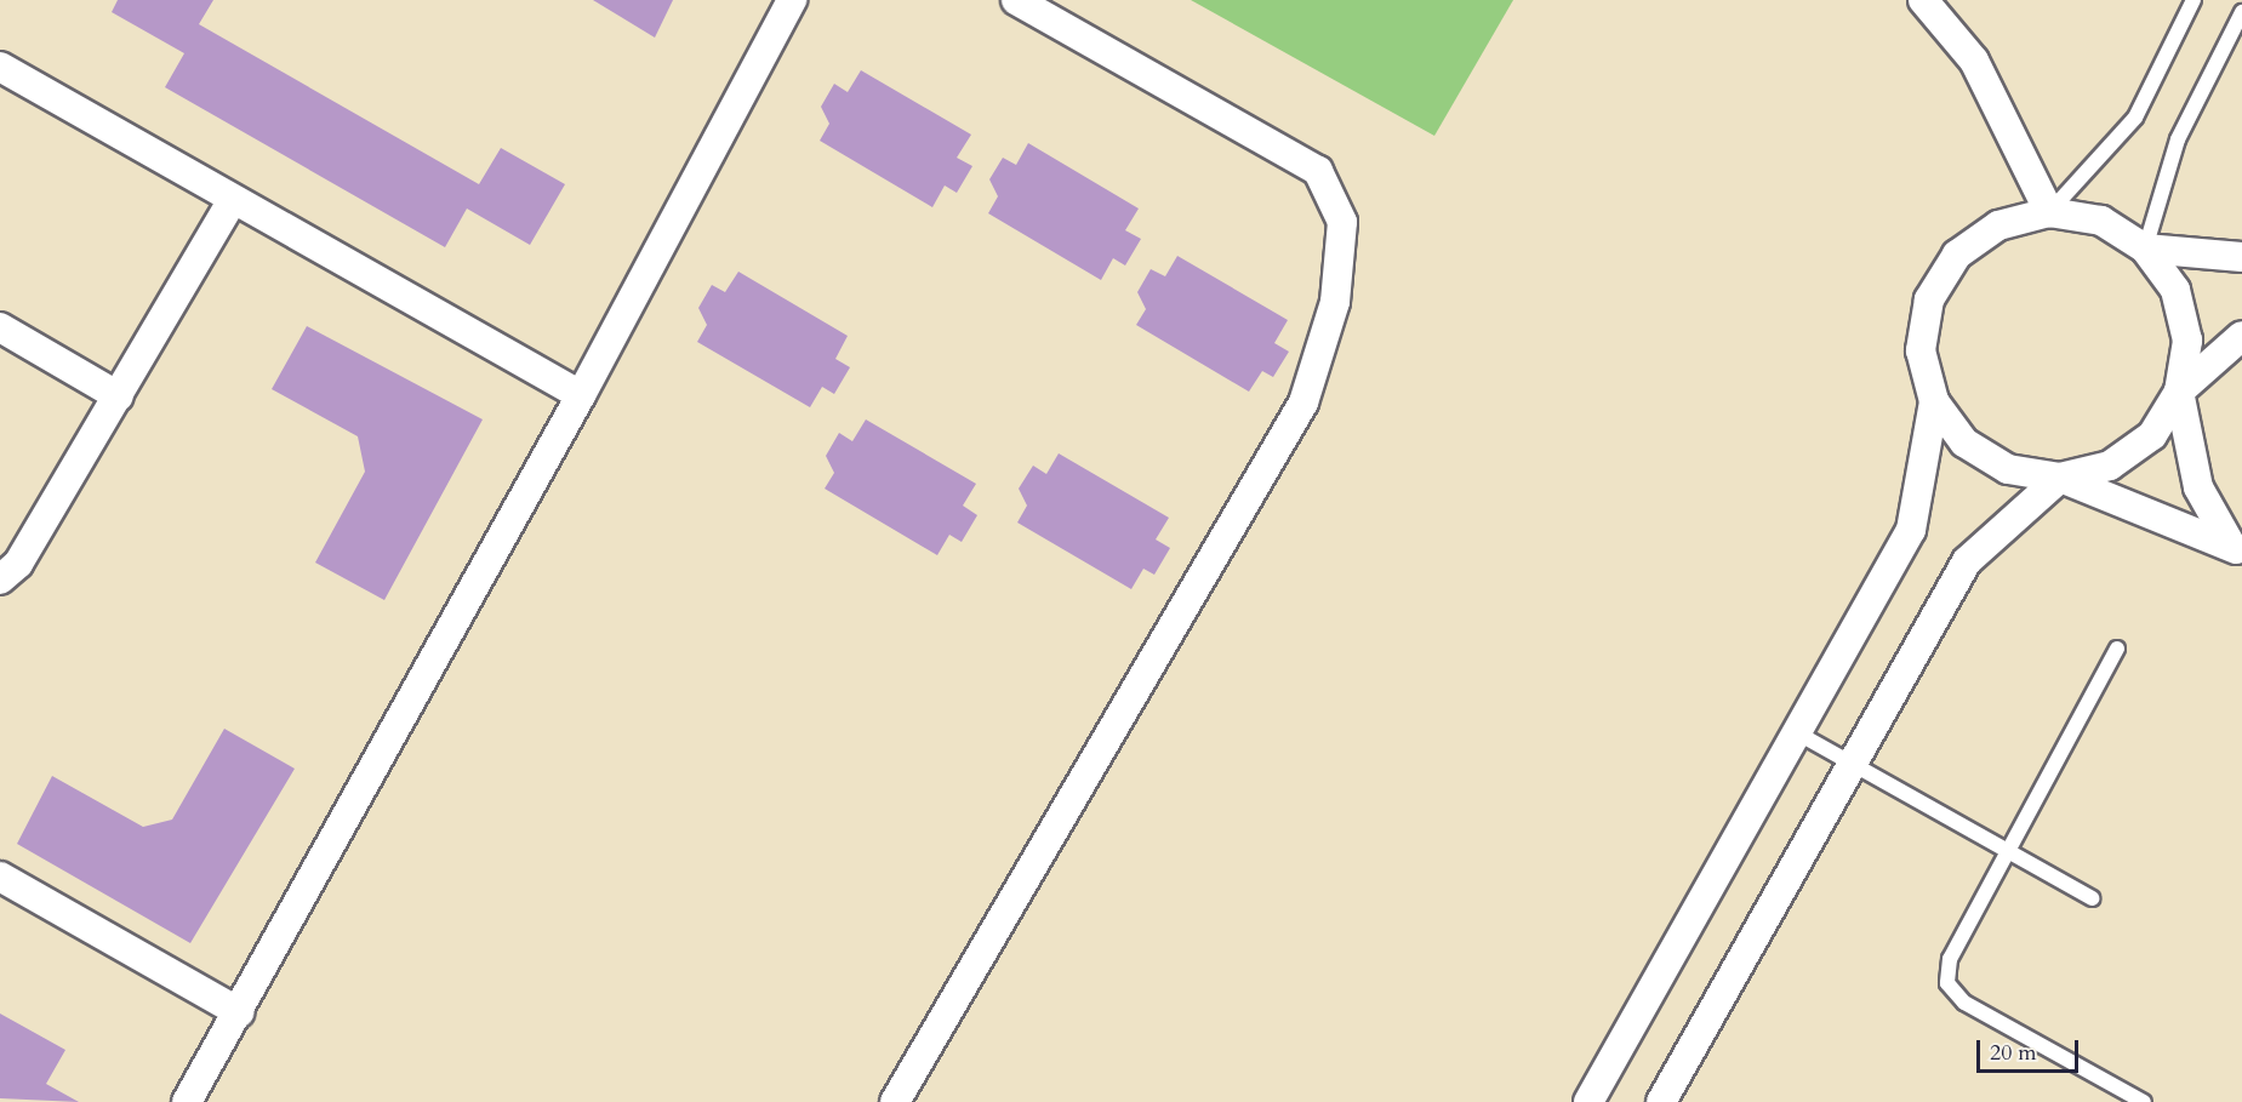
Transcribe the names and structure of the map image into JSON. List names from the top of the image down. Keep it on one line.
{"scale_bar":"20 m"}
